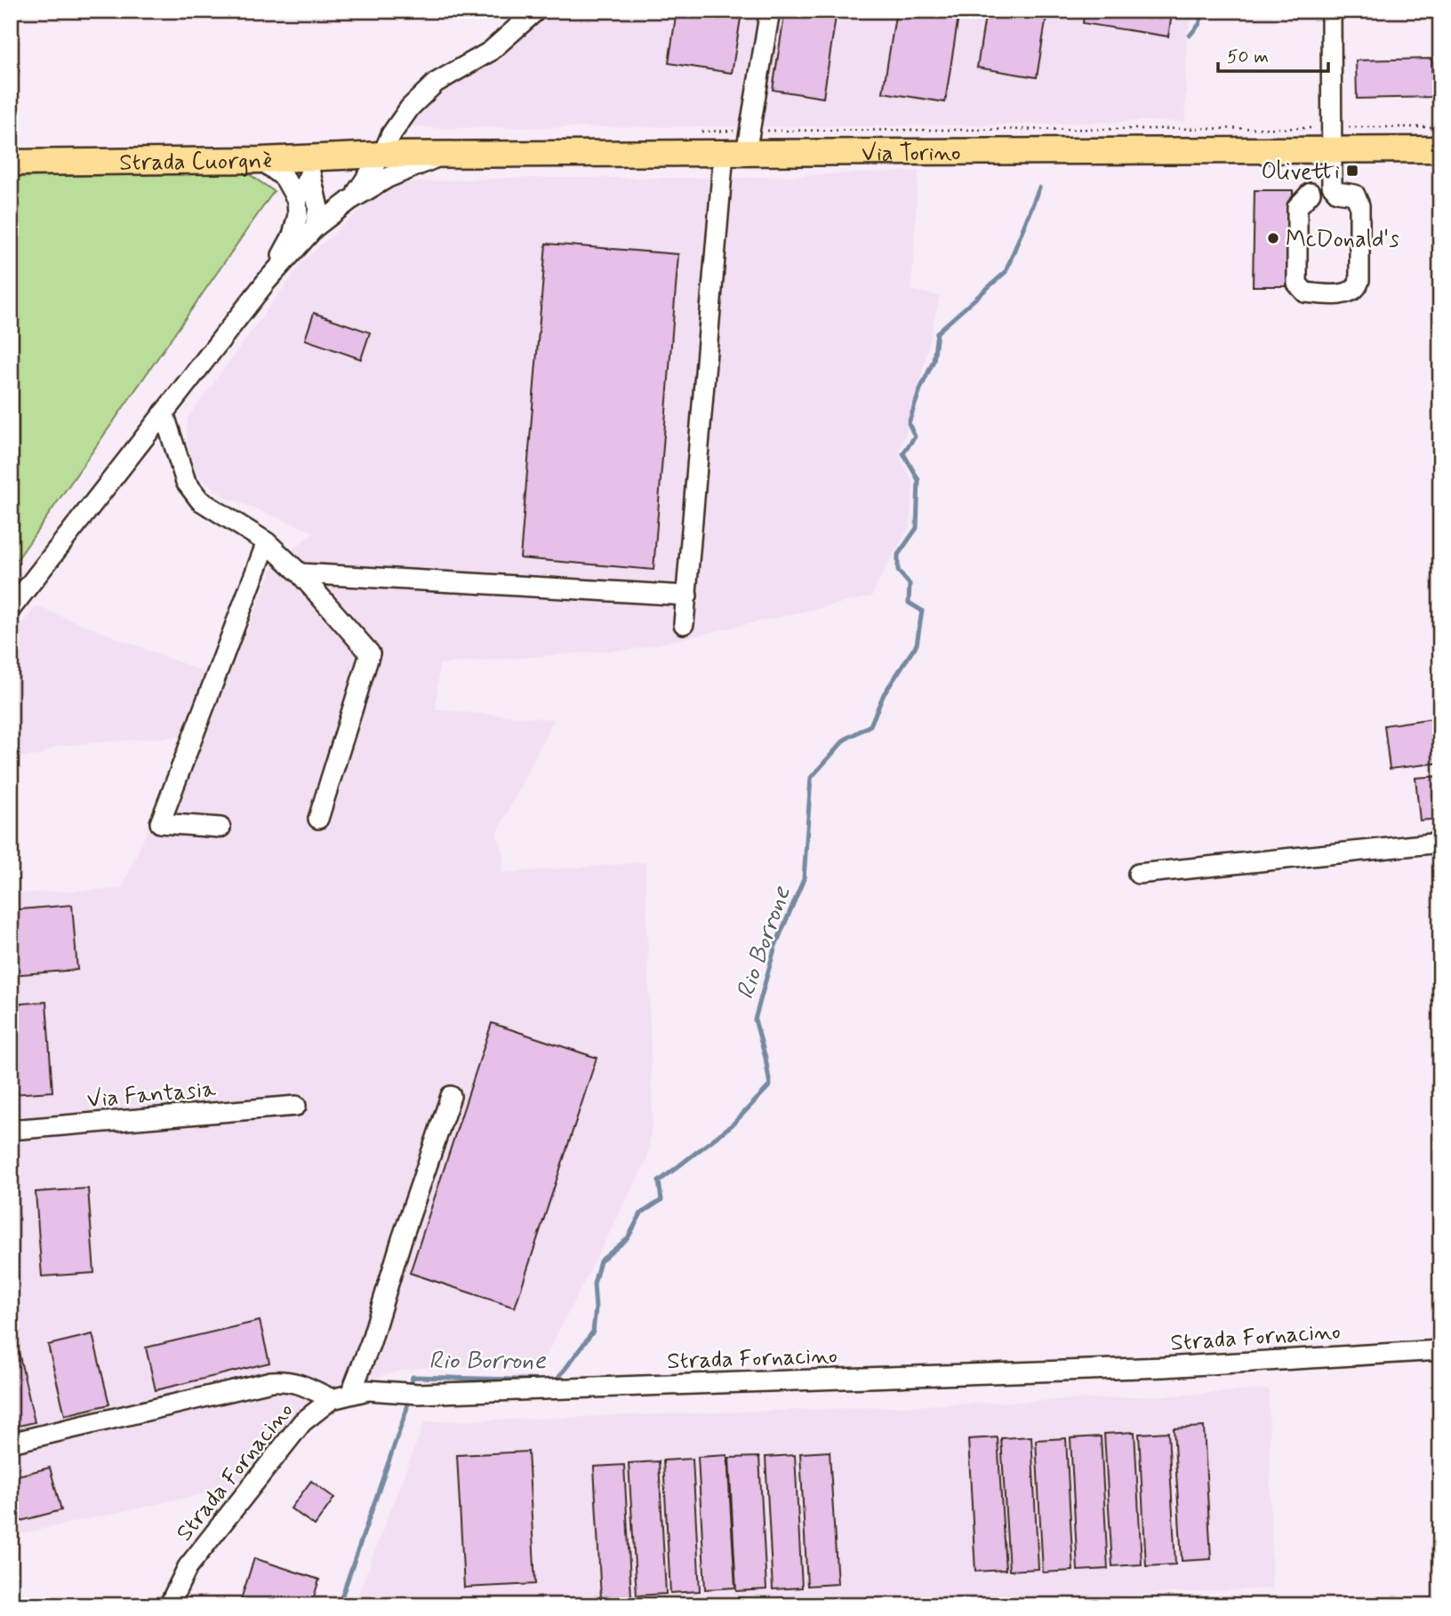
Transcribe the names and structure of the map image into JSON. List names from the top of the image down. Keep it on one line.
{"streets":{"main road":["Via Torino","Strada Cuorgnè"],"street":["Via Fantasia","Strada Fornacino"]},"crossings":[["Via Torino","Strada Cuorgnè"]],"water":["Rio Borrone"],"places":{"transit":["Olivetti"],"other":["McDonald's"]},"scale_bar":"50 m"}
